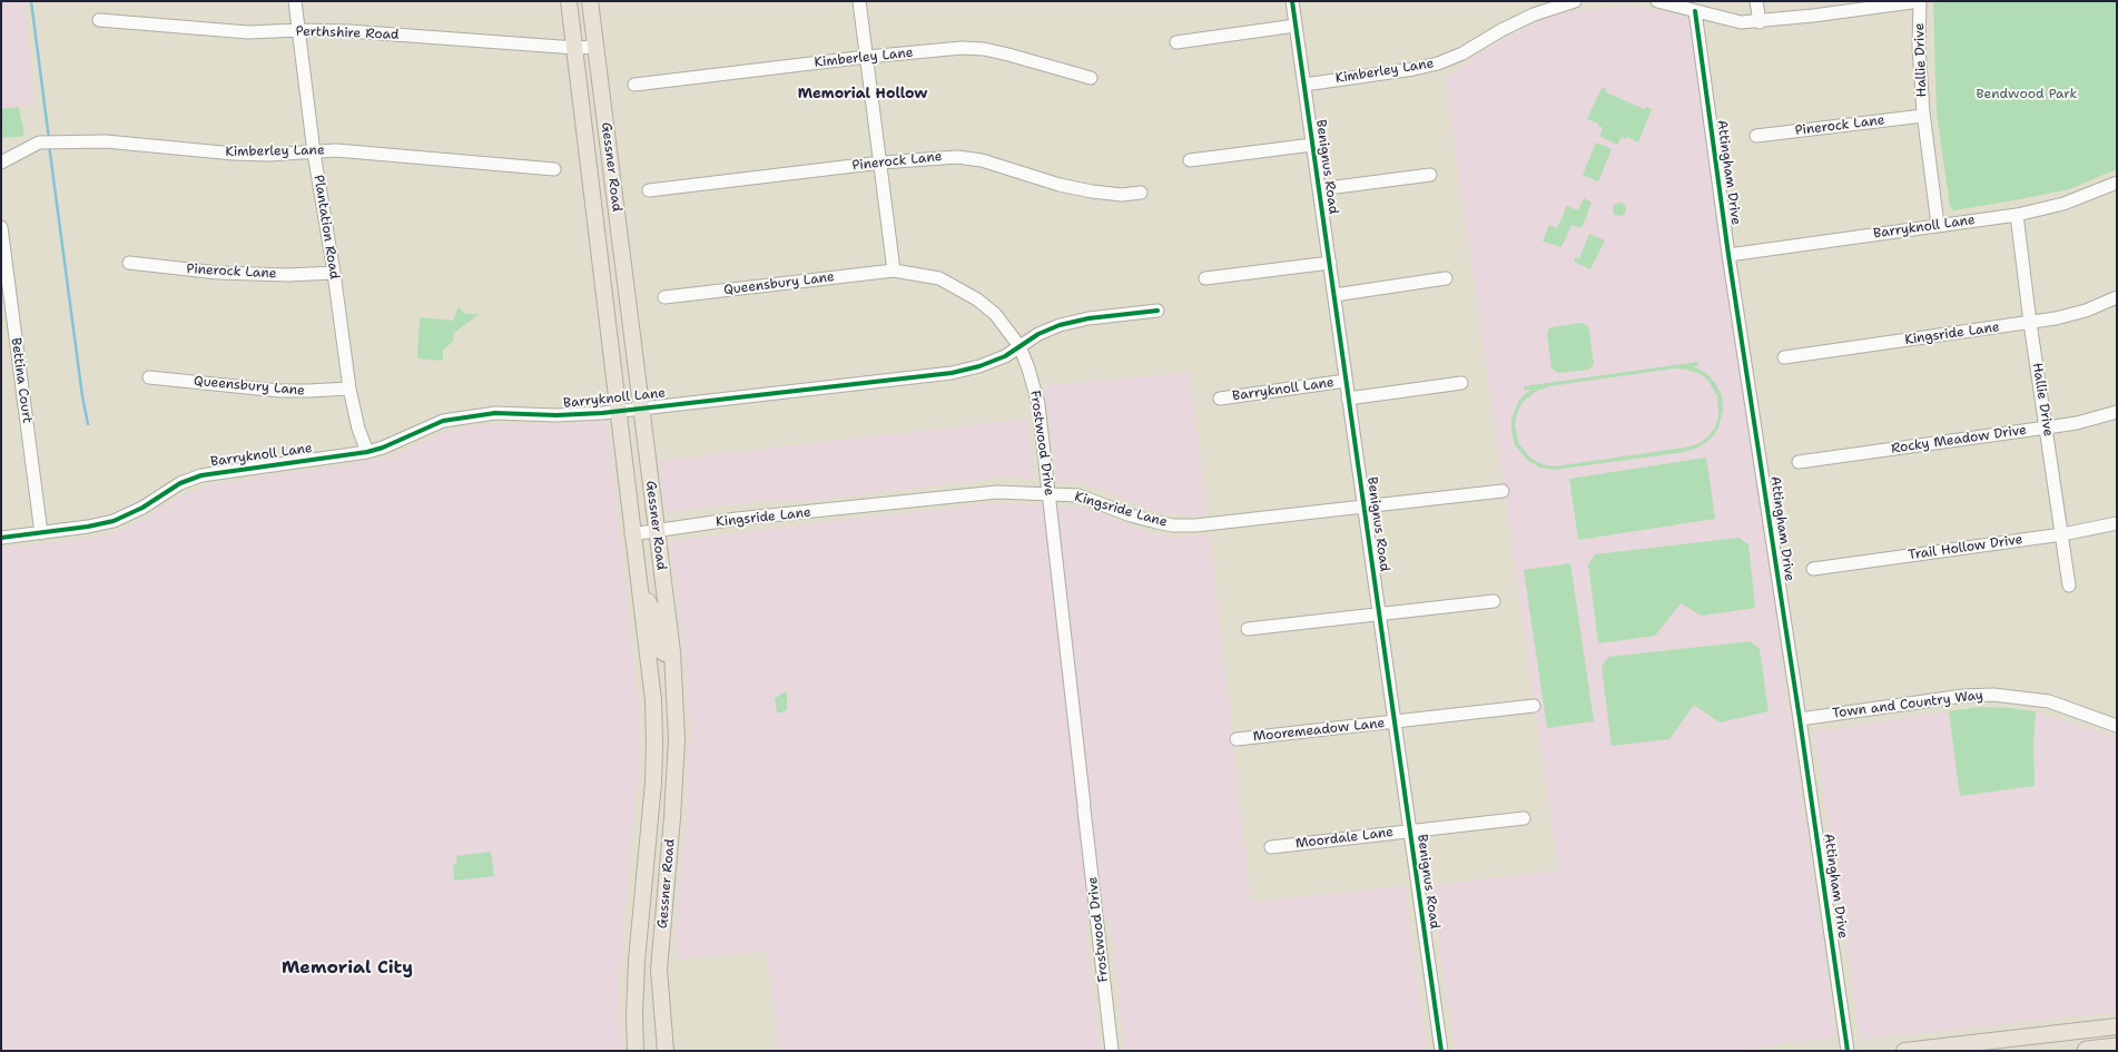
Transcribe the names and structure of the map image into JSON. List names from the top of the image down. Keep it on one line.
{"streets":{"main road":["Gessner Road"],"street":["Perthshire Road","Kimberley Lane","Hallie Drive","Pinerock Lane","Benignus Road","Attingham Drive","Plantation Road","Barryknoll Lane","Queensbury Lane","Kingsride Lane","Bettina Court","Rocky Meadow Drive","Frostwood Drive","Trail Hollow Drive","Town and Country Way","Mooremeadow Lane","Moordale Lane"]},"crossings":[["Perthshire Road","Gessner Road"],["Perthshire Road","Plantation Road"],["Kimberley Lane","Benignus Road"],["Kimberley Lane","Plantation Road"],["Hallie Drive","Pinerock Lane"],["Hallie Drive","Barryknoll Lane"],["Hallie Drive","Kingsride Lane"],["Hallie Drive","Rocky Meadow Drive"],["Hallie Drive","Trail Hollow Drive"],["Pinerock Lane","Plantation Road"],["Gessner Road","Barryknoll Lane"],["Gessner Road","Kingsride Lane"],["Benignus Road","Barryknoll Lane"],["Benignus Road","Kingsride Lane"],["Benignus Road","Mooremeadow Lane"],["Benignus Road","Moordale Lane"],["Attingham Drive","Barryknoll Lane"],["Attingham Drive","Town and Country Way"],["Plantation Road","Barryknoll Lane"],["Plantation Road","Queensbury Lane"],["Barryknoll Lane","Bettina Court"],["Barryknoll Lane","Frostwood Drive"],["Queensbury Lane","Frostwood Drive"],["Kingsride Lane","Frostwood Drive"]],"districts":["Memorial Hollow","Memorial City"],"parks":["Bendwood Park"]}
